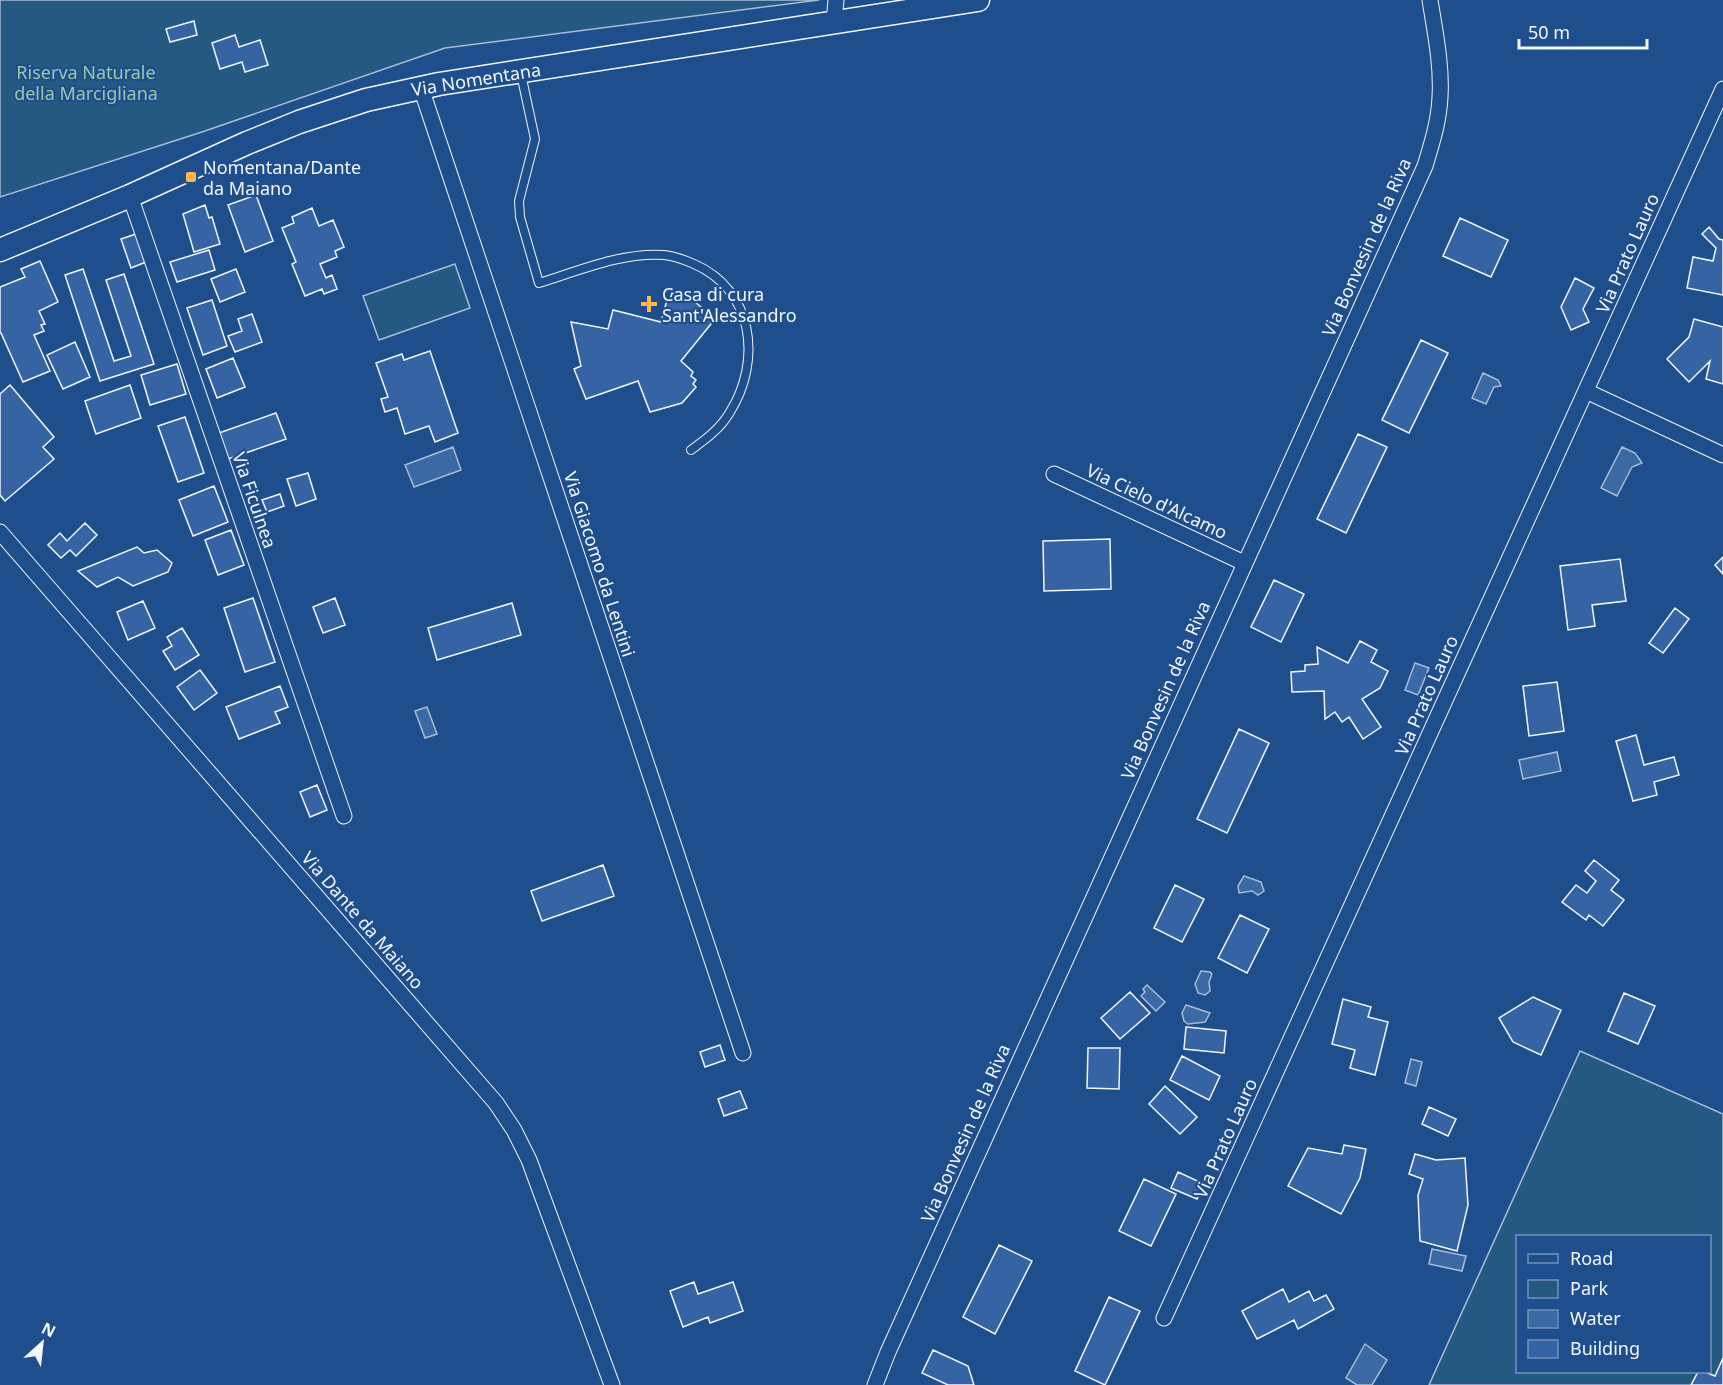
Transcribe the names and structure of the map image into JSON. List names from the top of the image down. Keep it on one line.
{"streets":{"main road":["Via Nomentana"],"street":["Via Bonvesin de la Riva","Via Prato Lauro","Via Ficulnea","Via Cielo d'Alcamo","Via Giacomo da Lentini","Via Dante da Maiano"]},"crossings":[["Via Nomentana","Via Ficulnea"],["Via Nomentana","Via Giacomo da Lentini"],["Via Bonvesin de la Riva","Via Cielo d'Alcamo"]],"parks":["Riserva Naturale della Marcigliana"],"places":{"transit":["Nomentana/Dante da Maiano"],"health":["Casa di cura Sant'Alessandro"]},"legend":["Road","Park","Water","Building"],"scale_bar":"50 m","north":"top right"}
